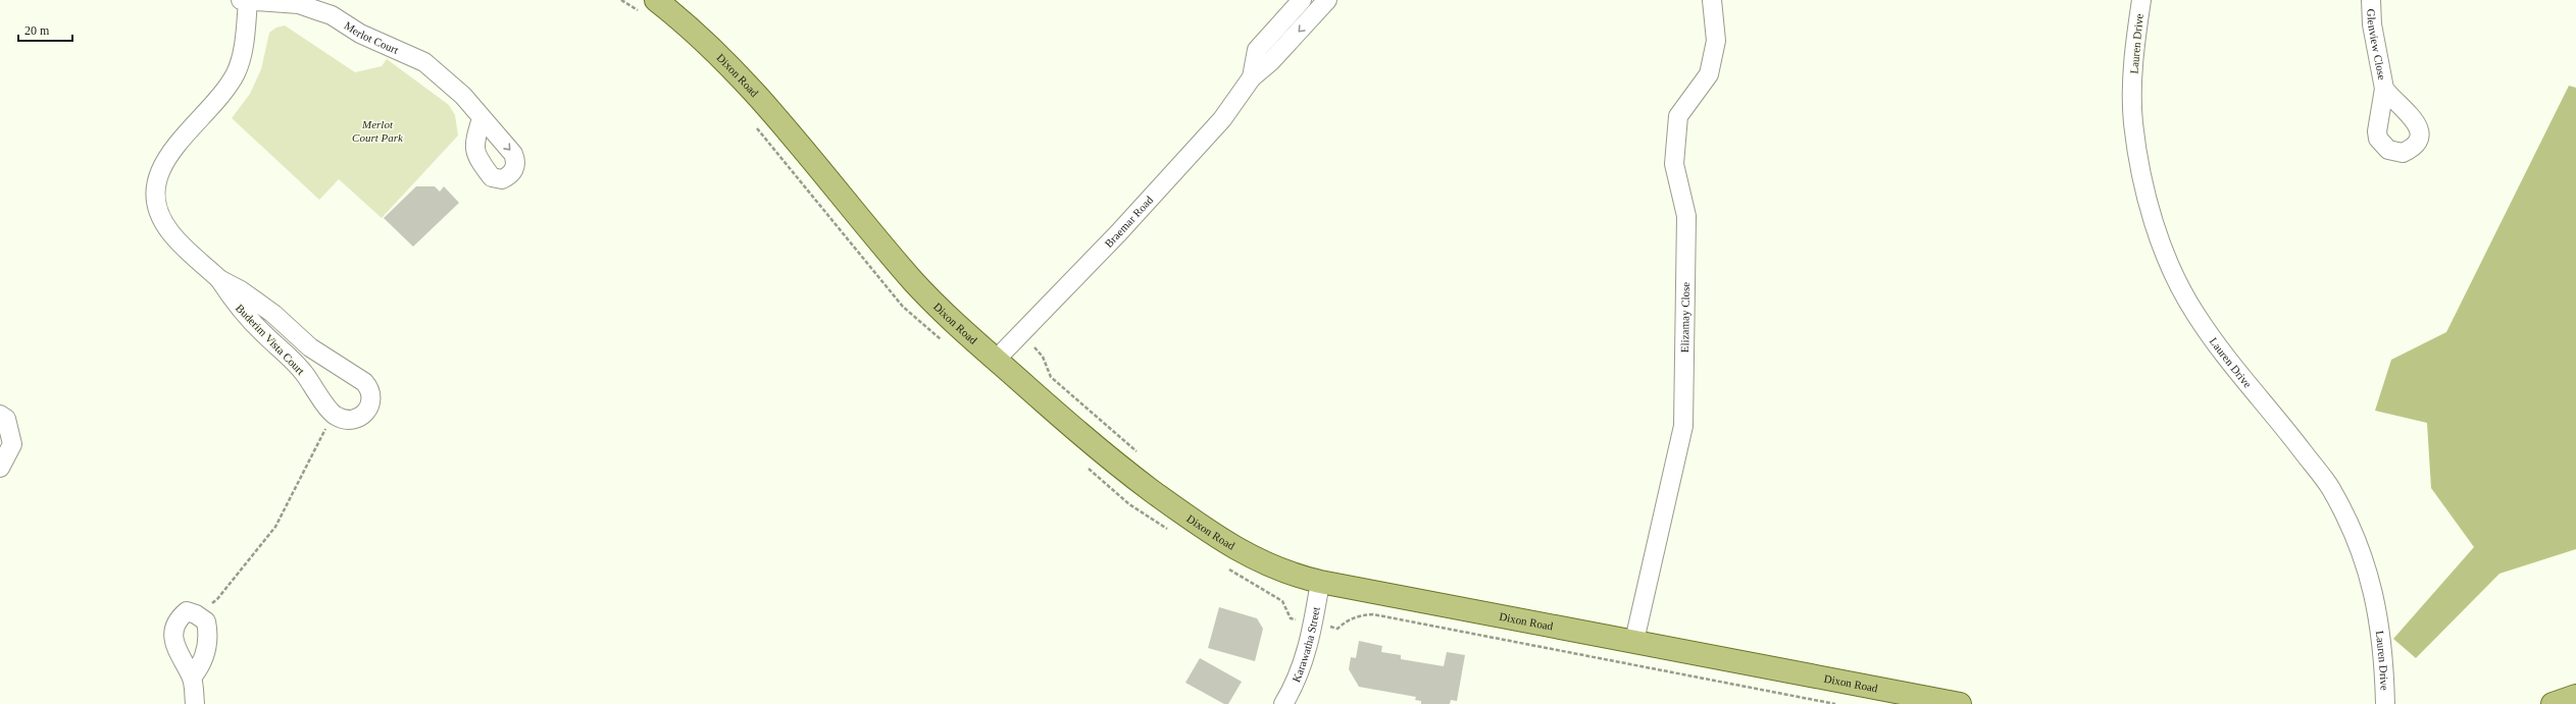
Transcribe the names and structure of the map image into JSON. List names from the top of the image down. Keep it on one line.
{"streets":{"main road":["Dixon Road"],"street":["Merlot Court","Lauren Drive","Glenview Close","Braemar Road","Elizamay Close","Buderim Vista Court","Karawatha Street"]},"crossings":[["Merlot Court","Buderim Vista Court"],["Dixon Road","Braemar Road"],["Dixon Road","Elizamay Close"],["Dixon Road","Karawatha Street"]],"parks":["Merlot Court Park"],"scale_bar":"20 m"}
